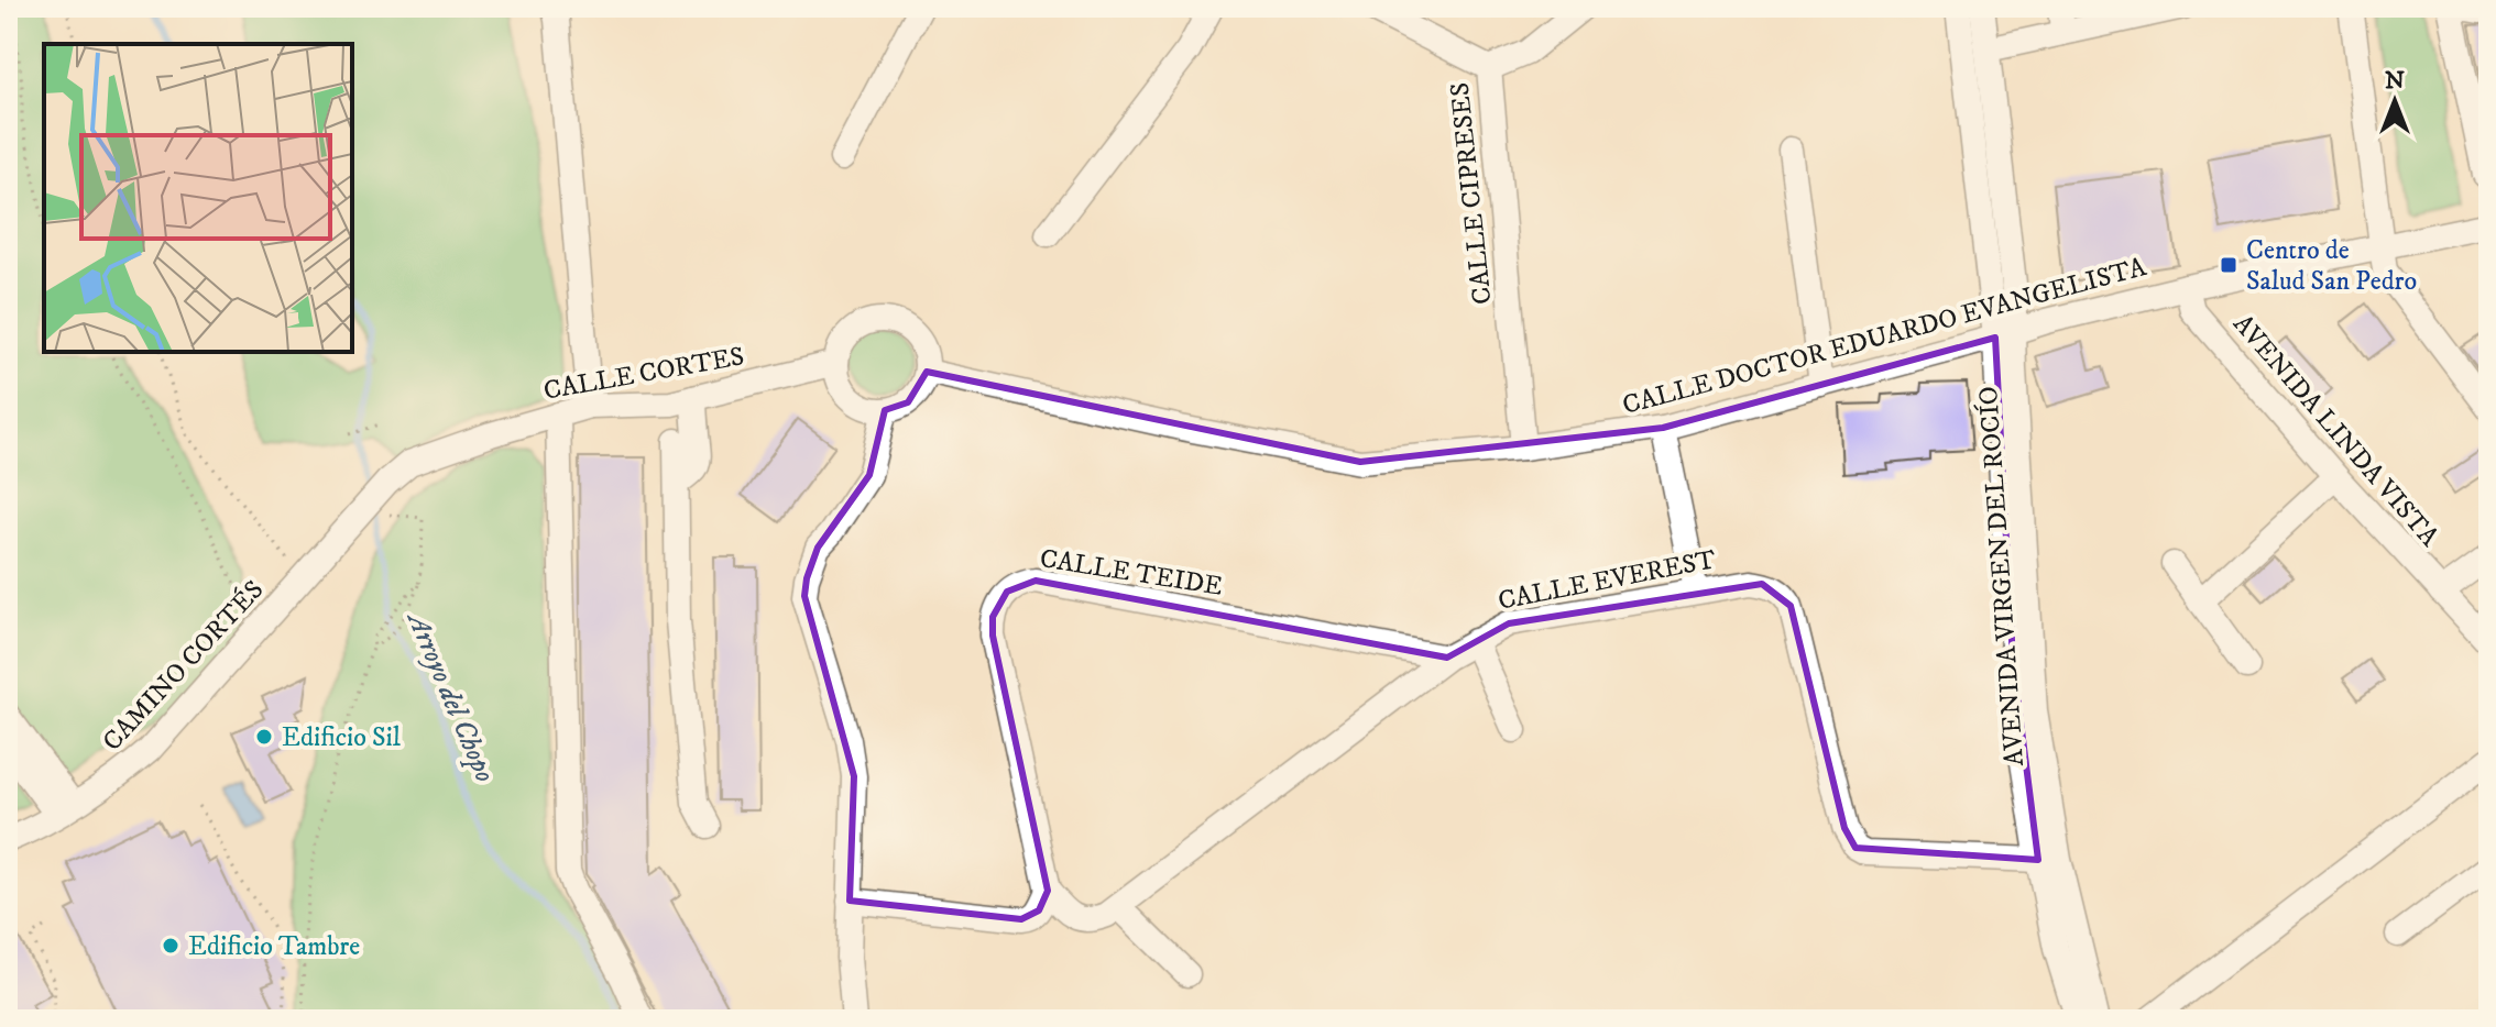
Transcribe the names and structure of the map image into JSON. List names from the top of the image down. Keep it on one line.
{"streets":{"street":["CALLE CIPRESES","CALLE DOCTOR EDUARDO EVANGELISTA","CALLE CORTES","AVENIDA LINDA VISTA","CALLE TEIDE","AVENIDA VIRGEN DEL ROCÍO","CALLE EVEREST","CAMINO CORTÉS"]},"crossings":[["CALLE CIPRESES","CALLE DOCTOR EDUARDO EVANGELISTA"],["CALLE DOCTOR EDUARDO EVANGELISTA","CALLE CORTES"],["CALLE DOCTOR EDUARDO EVANGELISTA","AVENIDA LINDA VISTA"],["CALLE DOCTOR EDUARDO EVANGELISTA","AVENIDA VIRGEN DEL ROCÍO"],["CALLE CORTES","CAMINO CORTÉS"],["CALLE TEIDE","CALLE EVEREST"],["AVENIDA VIRGEN DEL ROCÍO","CALLE EVEREST"]],"water":["Arroyo del Chopo"],"places":{"transit":["Centro de Salud San Pedro"],"other":["Edificio Sil","Edificio Tambre"]},"north":"top"}
